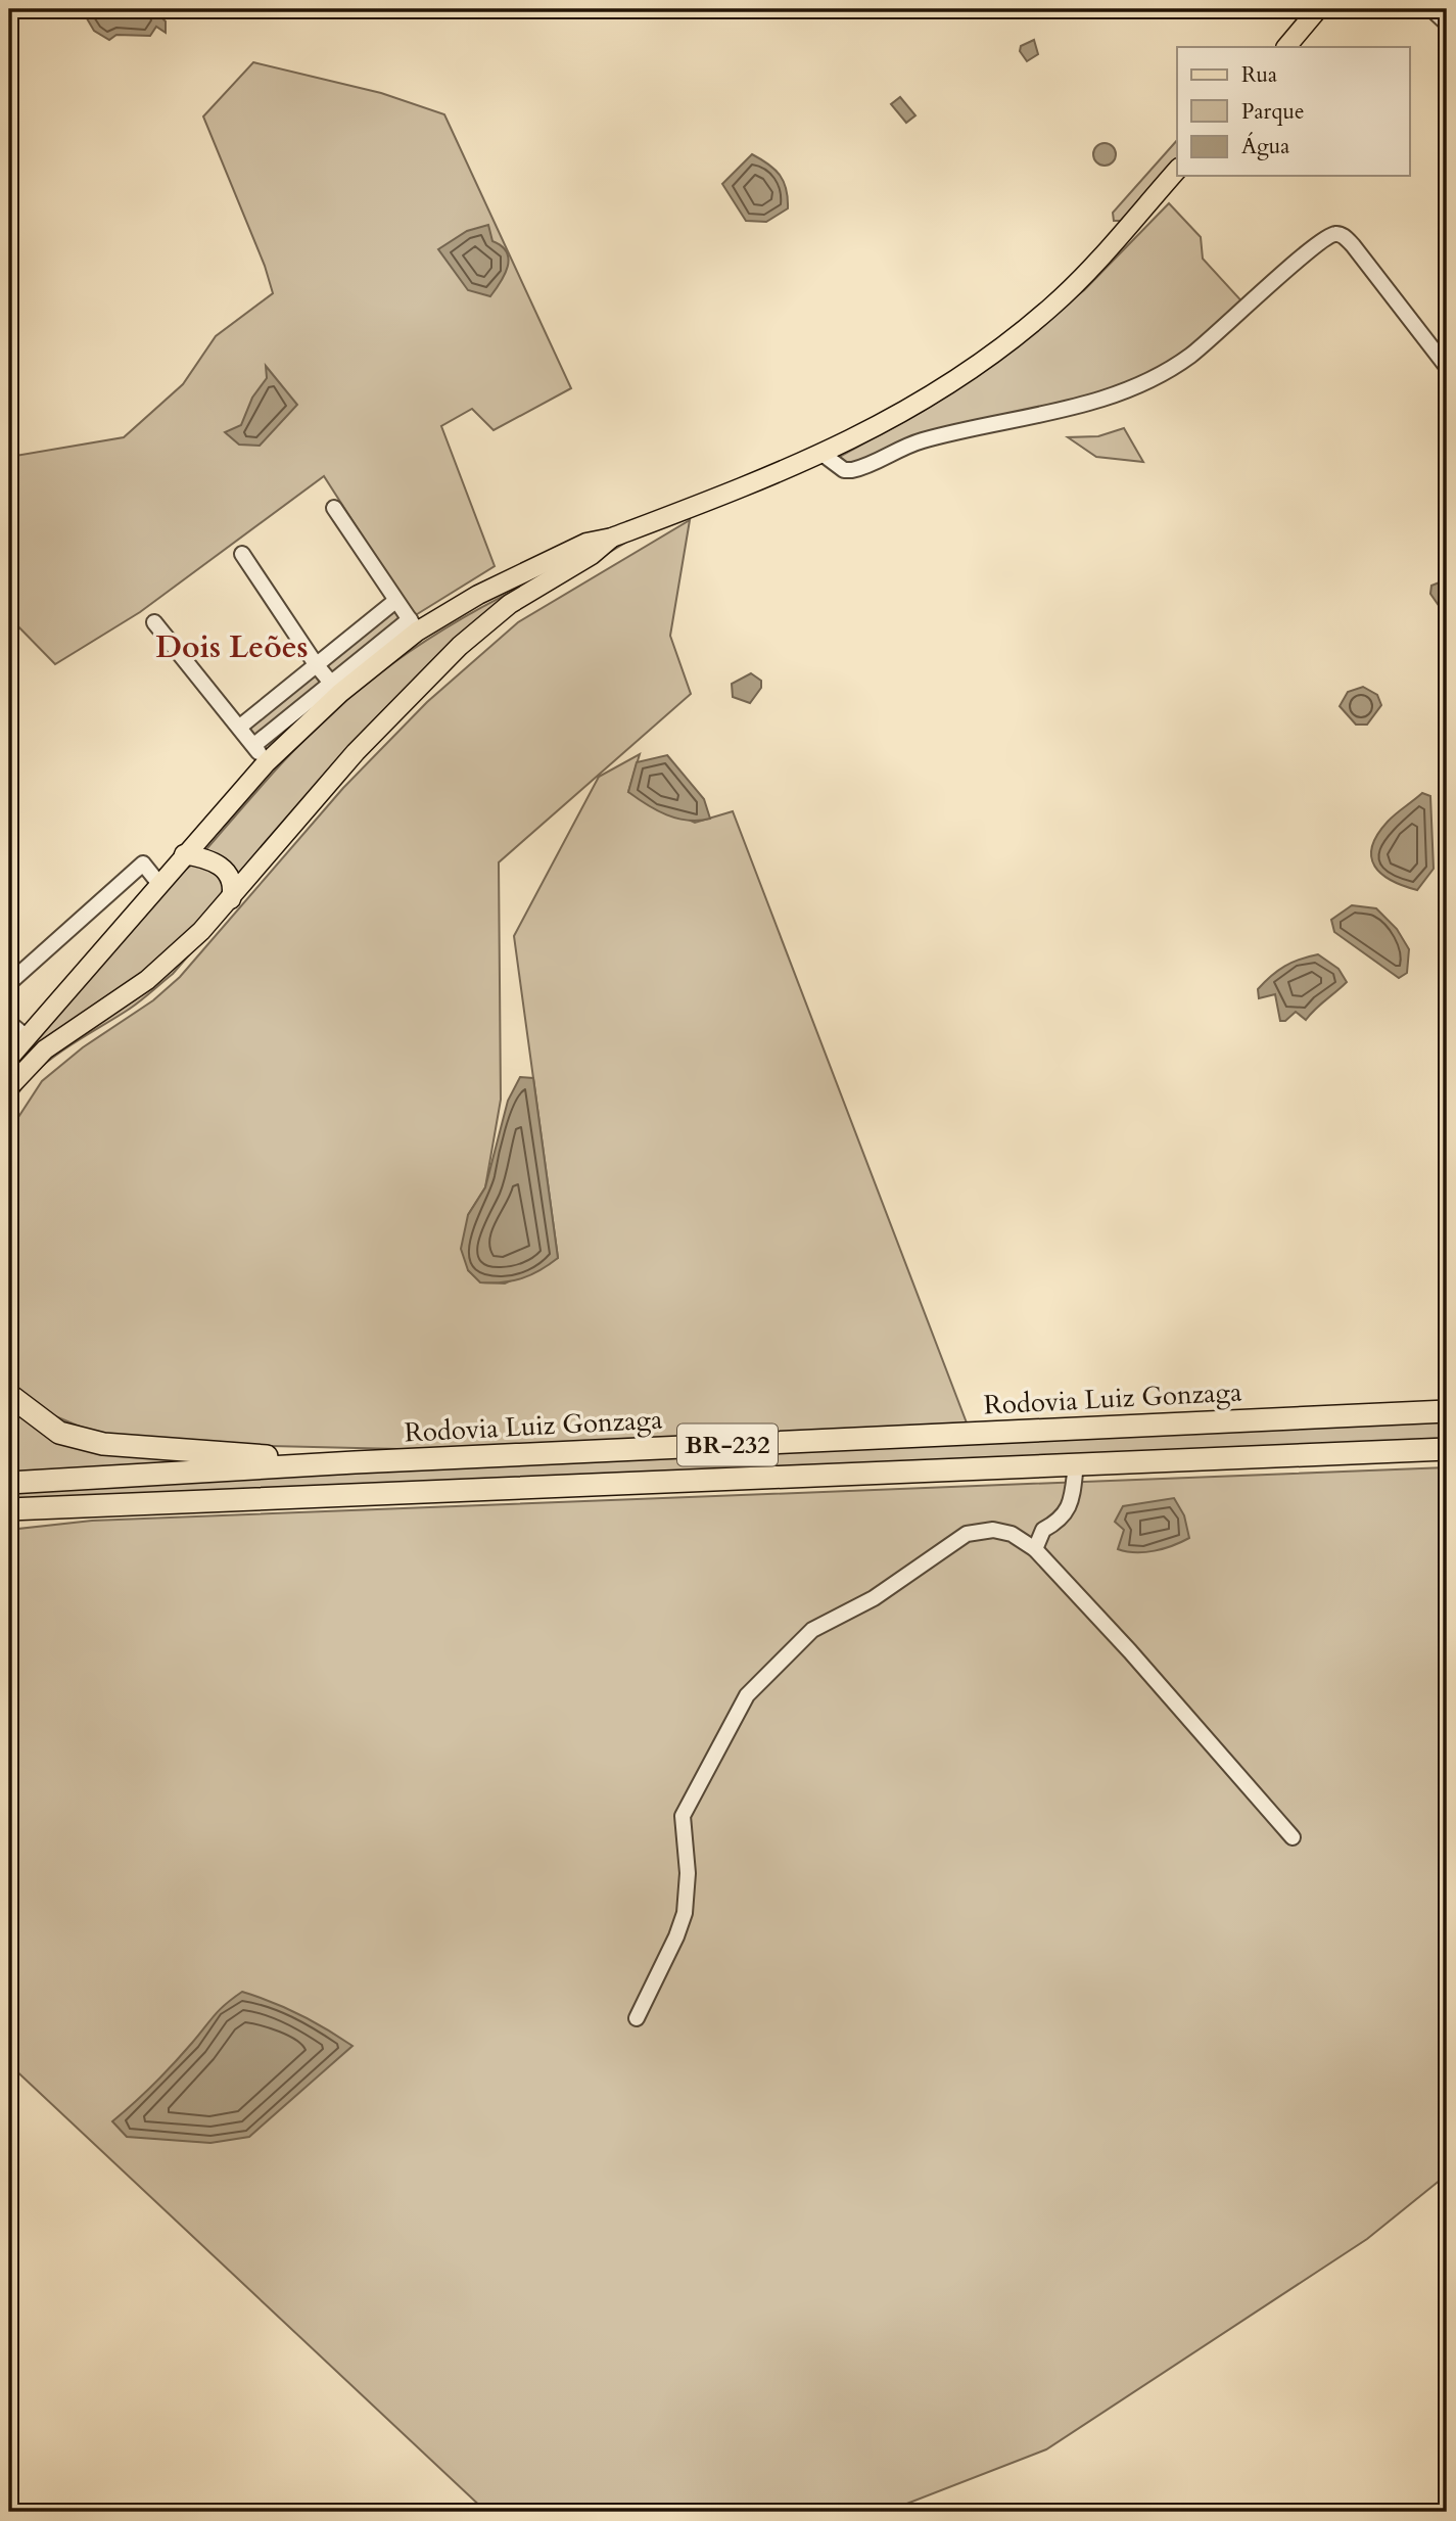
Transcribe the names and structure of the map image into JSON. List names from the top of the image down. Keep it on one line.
{"streets":{"highway":["Rodovia Luiz Gonzaga","BR-232"]},"districts":["Dois Leões"],"legend":["Rua","Parque","Água"]}
